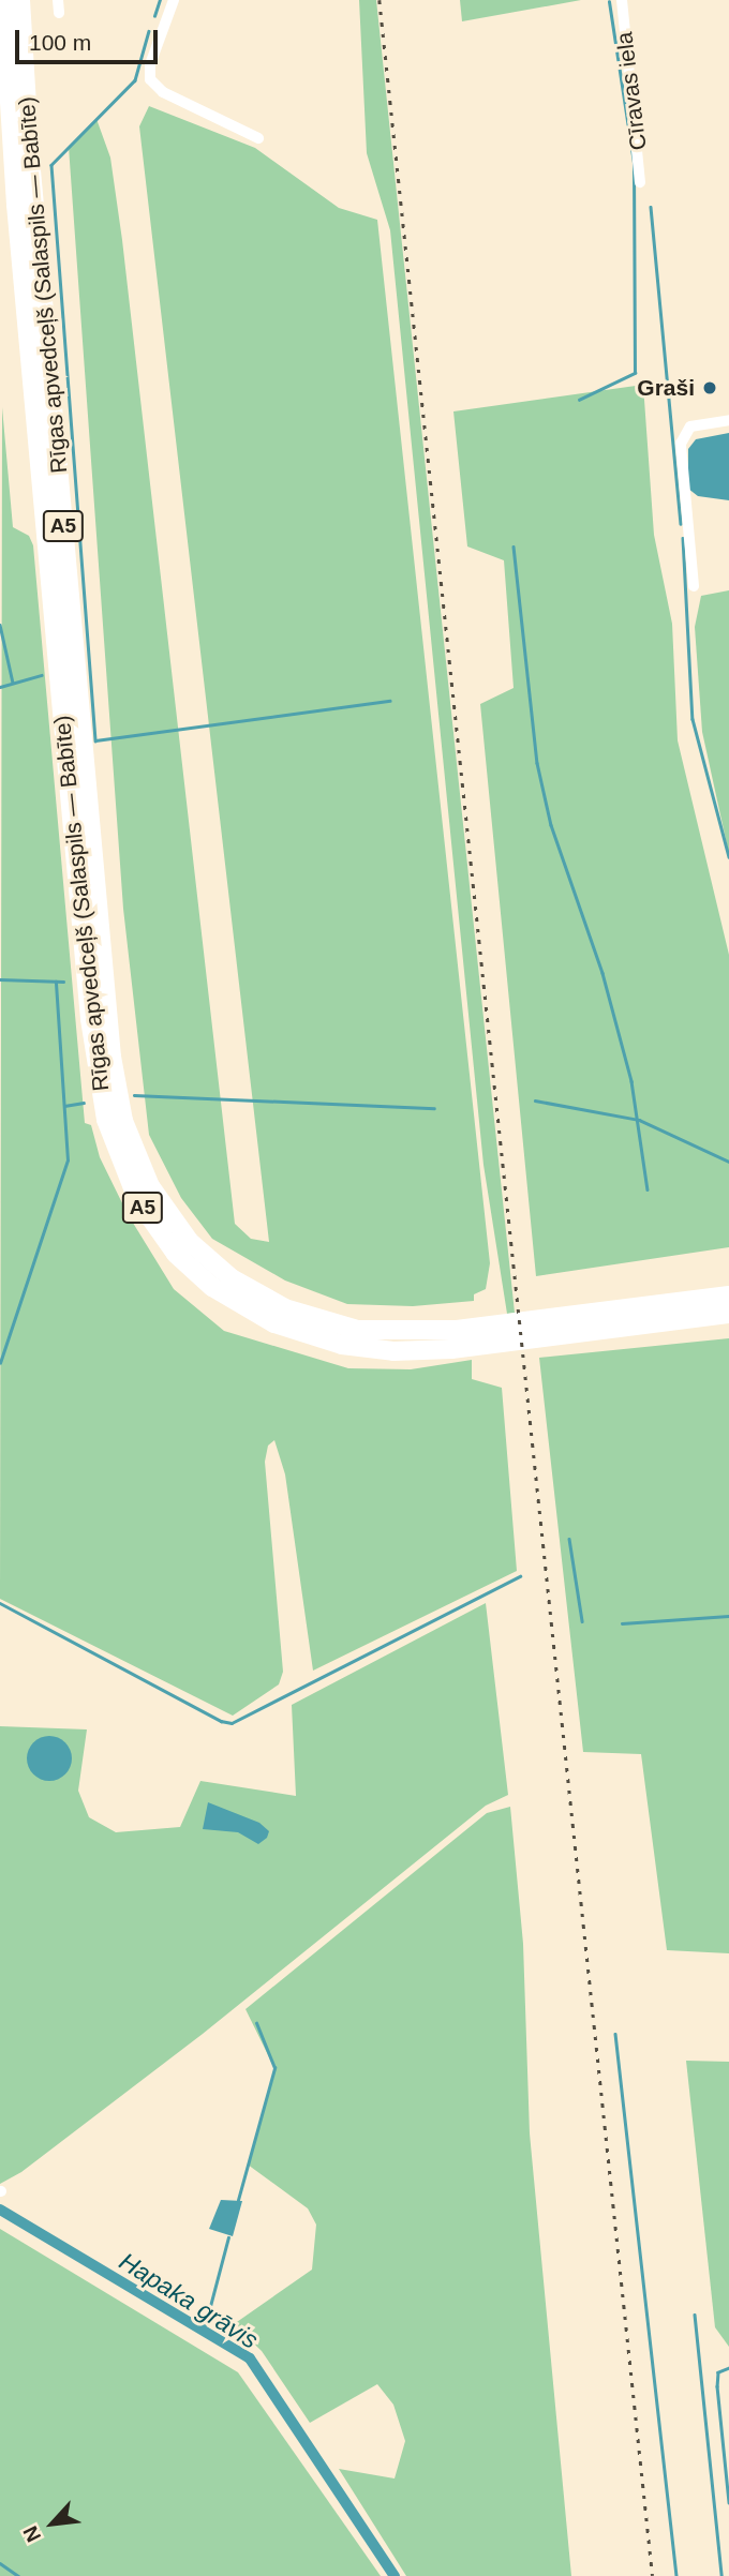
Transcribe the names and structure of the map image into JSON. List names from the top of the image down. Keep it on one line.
{"streets":{"highway":["Rīgas apvedceļš (Salaspils — Babīte)","A5"],"street":["Cīravas iela"]},"water":["Hapaka grāvis"],"places":["Graši"],"scale_bar":"100 m","north":"bottom left"}
